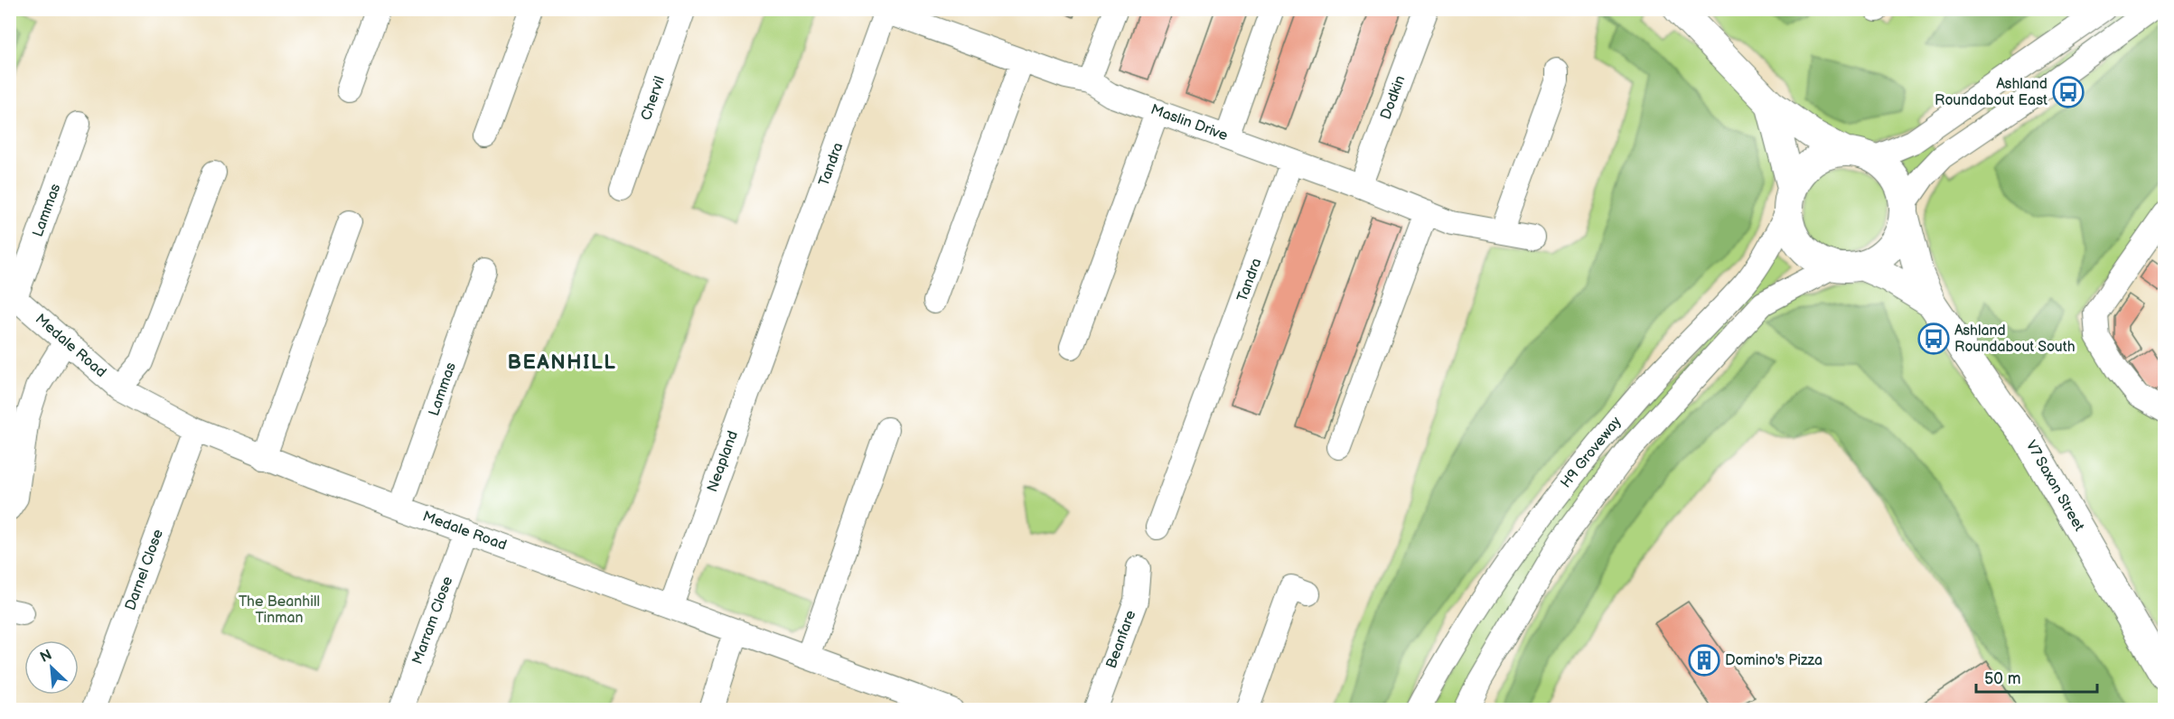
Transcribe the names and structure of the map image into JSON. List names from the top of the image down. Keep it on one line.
{"streets":{"main road":["V7 Saxon Street"],"street":["Dodkin","Chervil","Maslin Drive","Tandra","Lammas","Medale Road","H9 Groveway","Neapland","Darnel Close","Marram Close","Beanfare"]},"crossings":[["Dodkin","Maslin Drive"],["Maslin Drive","Tandra"],["Tandra","Neapland"],["Lammas","Medale Road"],["Medale Road","Neapland"],["Medale Road","Darnel Close"],["Medale Road","Marram Close"],["H9 Groveway","V7 Saxon Street"]],"districts":["BEANHILL"],"parks":["The Beanhill Tinman"],"places":{"bus stop":["Ashland Roundabout East","Ashland Roundabout South"],"building":["Domino's Pizza"]},"scale_bar":"50 m","north":"top left"}
